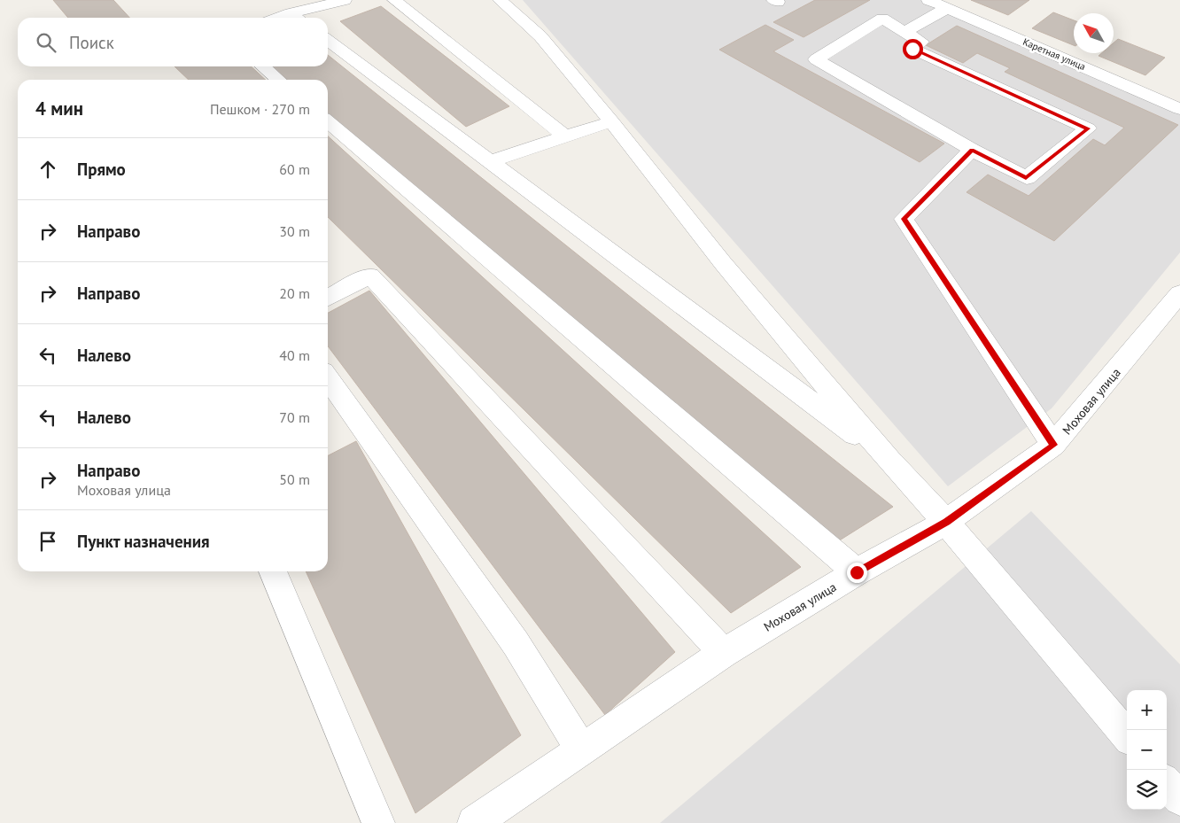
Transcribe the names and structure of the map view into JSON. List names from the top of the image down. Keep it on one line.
{"streets":{"street":["Каретная улица","Моховая улица"]},"north":"top left","page":{"search":"Поиск","heading":["4 мин","Пешком · 270 m"],"list":[["Прямо","60 m"],["Направо","30 m"],["Направо","20 m"],["Налево","40 m"],["Налево","70 m"],["Направо","Моховая улица","50 m"],"Пункт назначения"],"map_buttons":["+","−"]}}
